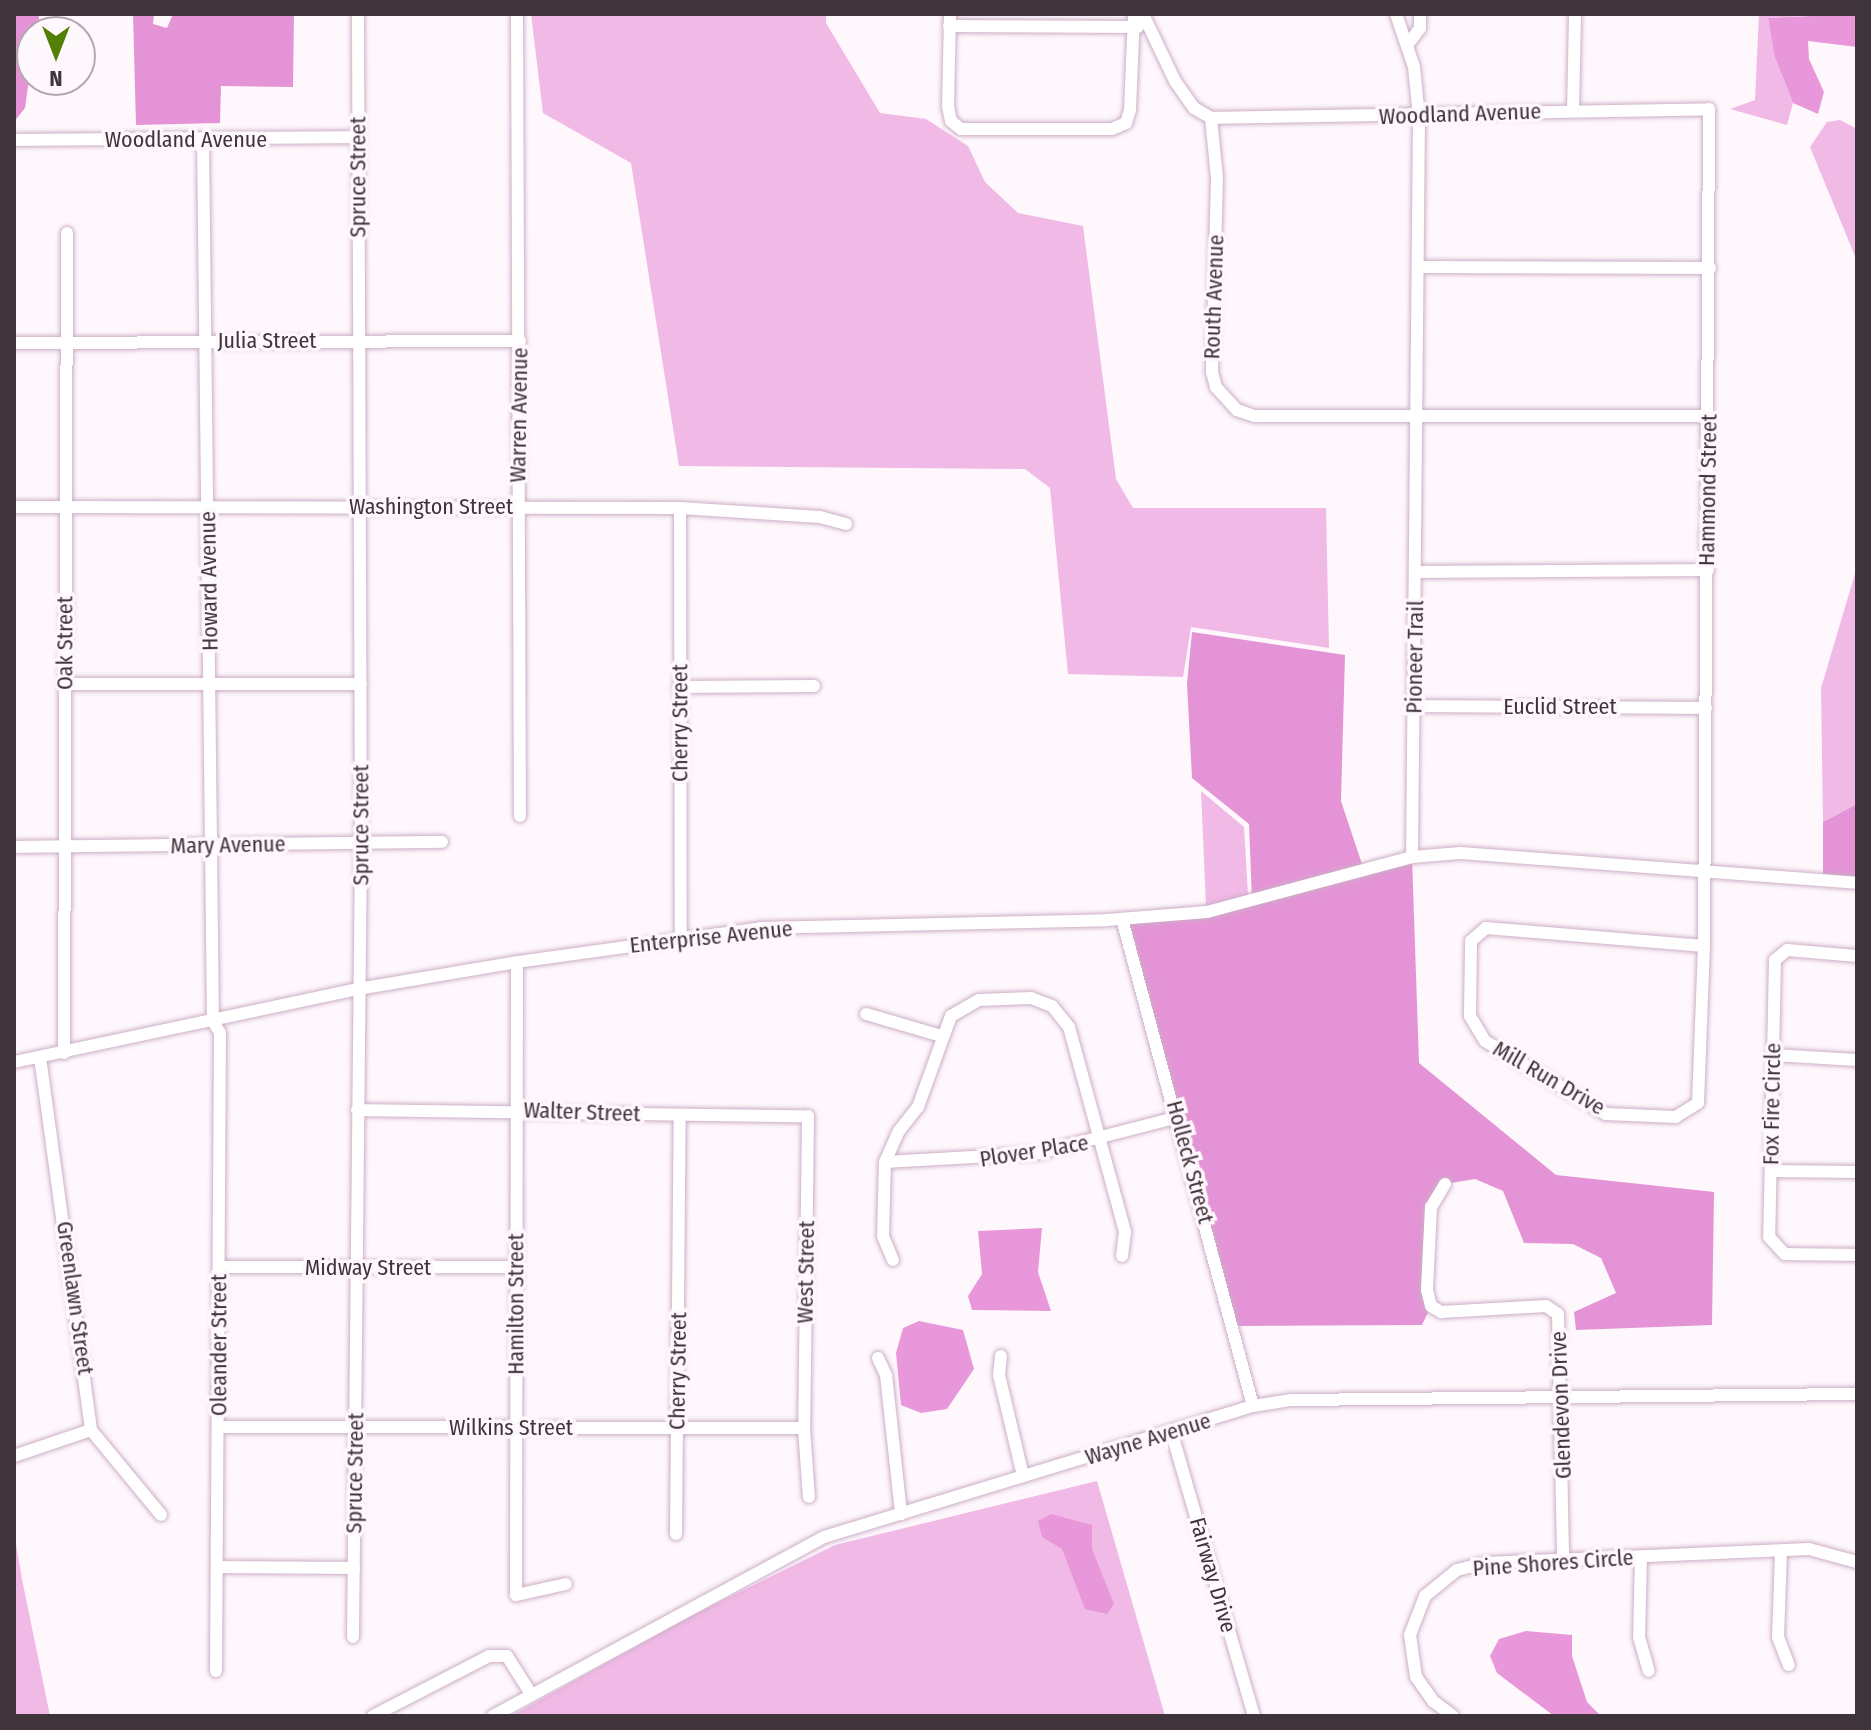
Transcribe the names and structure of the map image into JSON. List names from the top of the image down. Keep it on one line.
{"streets":{"street":["Woodland Avenue","Spruce Street","Routh Avenue","Julia Street","Warren Avenue","Hammond Street","Washington Street","Howard Avenue","Oak Street","Pioneer Trail","Euclid Street","Cherry Street","Mary Avenue","Enterprise Avenue","Mill Run Drive","Fox Fire Circle","Walter Street","Plover Place","Holleck Street","Midway Street","West Street","Greenlawn Street","Hamilton Street","Oleander Street","Glendevon Drive","Wilkins Street","Wayne Avenue","Pine Shores Circle","Fairway Drive"]},"crossings":[["Woodland Avenue","Spruce Street"],["Woodland Avenue","Routh Avenue"],["Woodland Avenue","Hammond Street"],["Woodland Avenue","Howard Avenue"],["Woodland Avenue","Pioneer Trail"],["Spruce Street","Julia Street"],["Spruce Street","Washington Street"],["Spruce Street","Mary Avenue"],["Spruce Street","Enterprise Avenue"],["Spruce Street","Walter Street"],["Spruce Street","Midway Street"],["Spruce Street","Wilkins Street"],["Routh Avenue","Pioneer Trail"],["Julia Street","Warren Avenue"],["Julia Street","Howard Avenue"],["Julia Street","Oak Street"],["Warren Avenue","Washington Street"],["Hammond Street","Euclid Street"],["Hammond Street","Mill Run Drive"],["Washington Street","Howard Avenue"],["Washington Street","Oak Street"],["Washington Street","Cherry Street"],["Howard Avenue","Mary Avenue"],["Howard Avenue","Enterprise Avenue"],["Howard Avenue","Oleander Street"],["Oak Street","Mary Avenue"],["Oak Street","Enterprise Avenue"],["Pioneer Trail","Euclid Street"],["Pioneer Trail","Enterprise Avenue"],["Cherry Street","Enterprise Avenue"],["Cherry Street","Walter Street"],["Cherry Street","Wilkins Street"],["Enterprise Avenue","Holleck Street"],["Enterprise Avenue","Greenlawn Street"],["Enterprise Avenue","Hamilton Street"],["Enterprise Avenue","Oleander Street"],["Walter Street","West Street"],["Walter Street","Hamilton Street"],["Plover Place","Holleck Street"],["Holleck Street","Wayne Avenue"],["Midway Street","Hamilton Street"],["Midway Street","Oleander Street"],["West Street","Wilkins Street"],["Hamilton Street","Wilkins Street"],["Oleander Street","Wilkins Street"],["Glendevon Drive","Wayne Avenue"],["Glendevon Drive","Pine Shores Circle"],["Wayne Avenue","Fairway Drive"]],"north":"bottom"}
